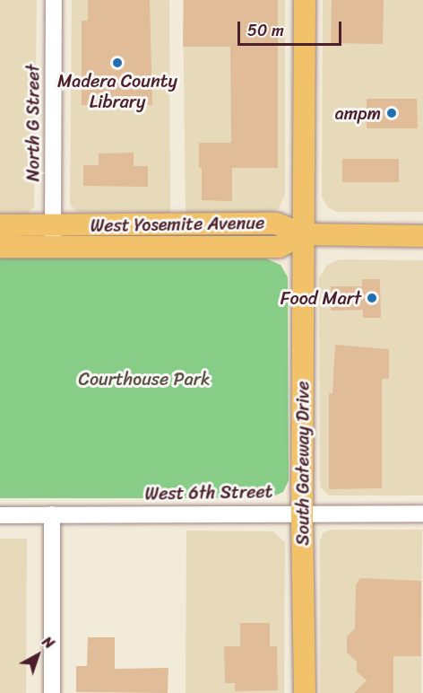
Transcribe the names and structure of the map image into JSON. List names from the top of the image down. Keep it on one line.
{"streets":{"main road":["West Yosemite Avenue","South Gateway Drive"],"street":["North G Street","West 6th Street"]},"crossings":[["North G Street","West Yosemite Avenue"],["West Yosemite Avenue","South Gateway Drive"],["South Gateway Drive","West 6th Street"]],"parks":["Courthouse Park"],"places":["Madera County Library","ampm","Food Mart"],"scale_bar":"50 m","north":"top right"}
